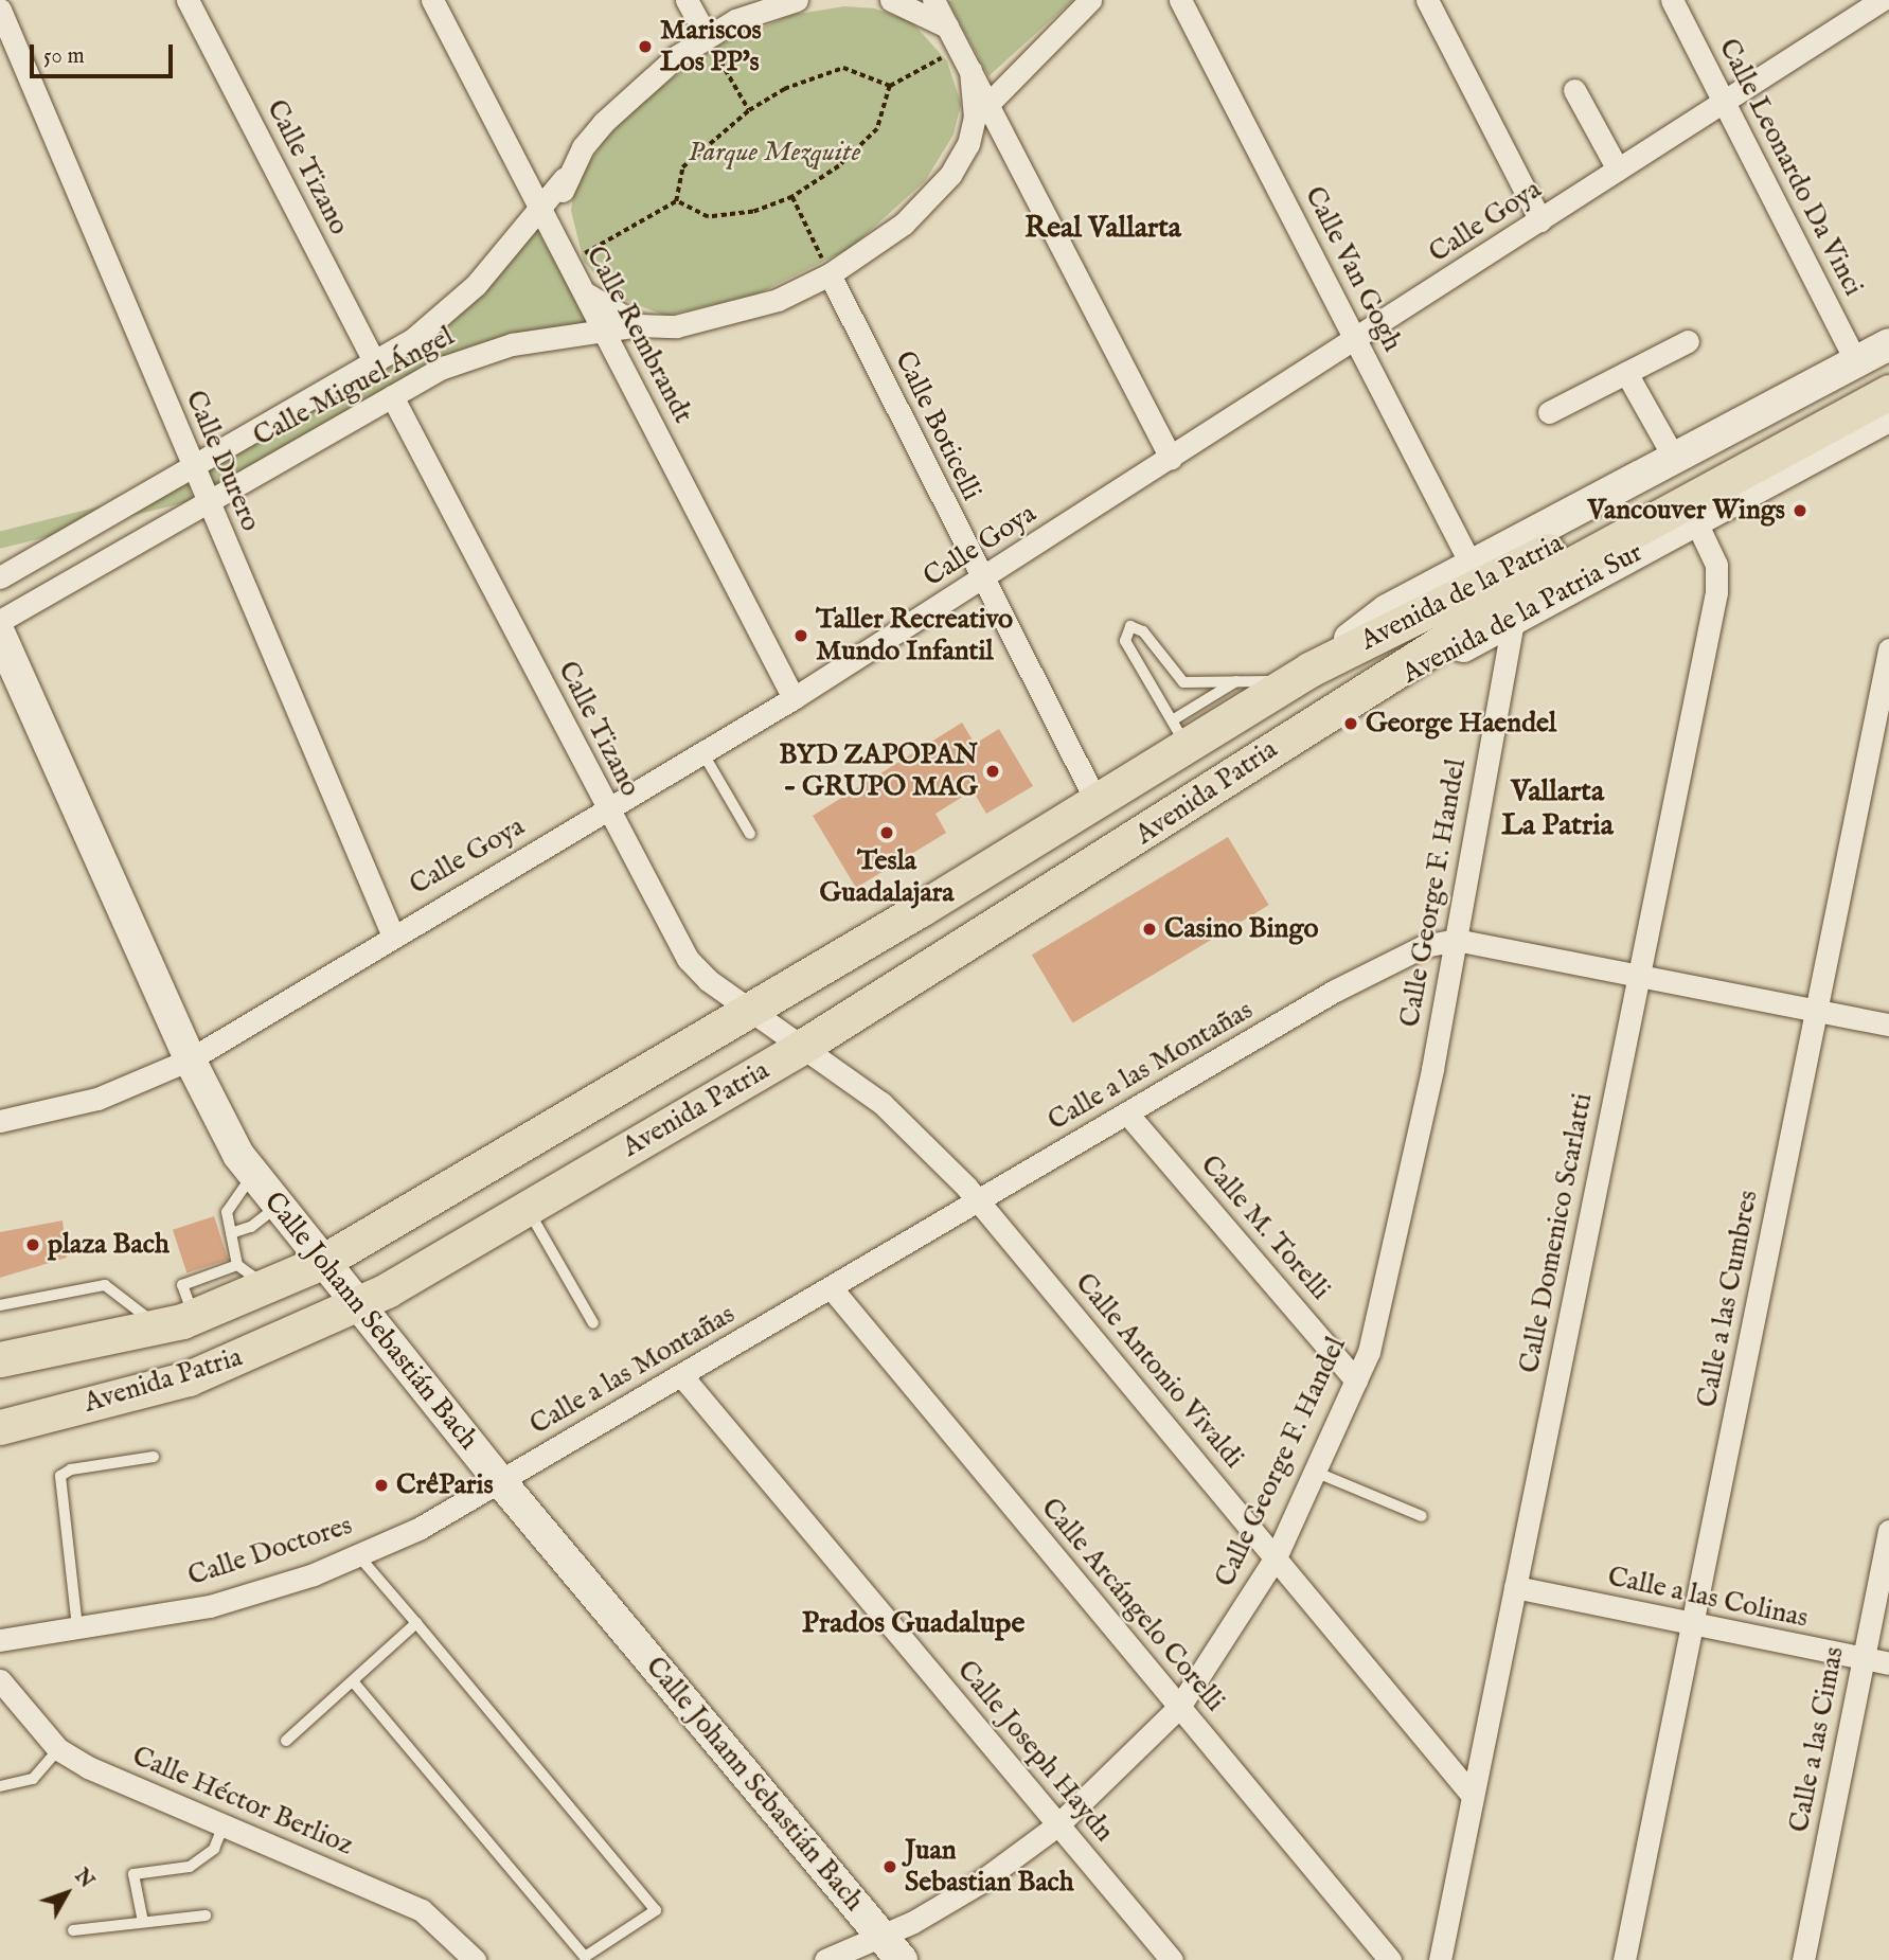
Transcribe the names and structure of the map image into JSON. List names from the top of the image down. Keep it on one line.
{"streets":{"main road":["Avenida de la Patria","Avenida Patria"],"street":["Calle Tizano","Calle Leonardo Da Vinci","Calle Goya","Calle Van Gogh","Calle Rembrandt","Calle Miguel Ángel","Calle Boticelli","Calle Durero","Avenida de la Patria Sur","Calle George F. Handel","Calle a las Montañas","Calle M. Torelli","Calle Domenico Scarlatti","Calle a las Cumbres","Calle Johann Sebastián Bach","Calle Antonio Vivaldi","Calle Doctores","Calle a las Colinas","Calle Arcángelo Corelli","Calle a las Cimas","Calle Joseph Haydn","Calle Héctor Berlioz"]},"crossings":[["Calle Tizano","Calle Goya"],["Calle Tizano","Calle Miguel Ángel"],["Calle Tizano","Avenida Patria"],["Calle Tizano","Calle Antonio Vivaldi"],["Calle Leonardo Da Vinci","Calle Goya"],["Calle Leonardo Da Vinci","Avenida de la Patria"],["Calle Goya","Calle Van Gogh"],["Calle Goya","Calle Rembrandt"],["Calle Goya","Calle Boticelli"],["Calle Goya","Calle Durero"],["Calle Goya","Calle Johann Sebastián Bach"],["Calle Rembrandt","Calle Miguel Ángel"],["Calle Miguel Ángel","Calle Boticelli"],["Calle Miguel Ángel","Calle Durero"],["Calle Boticelli","Avenida Patria"],["Avenida de la Patria","Avenida de la Patria Sur"],["Avenida de la Patria","Avenida Patria"],["Avenida de la Patria Sur","Avenida Patria"],["Avenida de la Patria Sur","Calle George F. Handel"],["Avenida de la Patria Sur","Calle Domenico Scarlatti"],["Avenida Patria","Calle Johann Sebastián Bach"],["Avenida Patria","Calle Antonio Vivaldi"],["Calle George F. Handel","Calle a las Montañas"],["Calle George F. Handel","Calle M. Torelli"],["Calle George F. Handel","Calle Johann Sebastián Bach"],["Calle George F. Handel","Calle Antonio Vivaldi"],["Calle George F. Handel","Calle Arcángelo Corelli"],["Calle George F. Handel","Calle Joseph Haydn"],["Calle a las Montañas","Calle M. Torelli"],["Calle a las Montañas","Calle Domenico Scarlatti"],["Calle a las Montañas","Calle a las Cumbres"],["Calle a las Montañas","Calle Johann Sebastián Bach"],["Calle a las Montañas","Calle Antonio Vivaldi"],["Calle a las Montañas","Calle Doctores"],["Calle a las Montañas","Calle Arcángelo Corelli"],["Calle a las Montañas","Calle Joseph Haydn"],["Calle Domenico Scarlatti","Calle Antonio Vivaldi"],["Calle Domenico Scarlatti","Calle a las Colinas"],["Calle a las Cumbres","Calle a las Colinas"],["Calle Johann Sebastián Bach","Calle Doctores"],["Calle a las Colinas","Calle a las Cimas"]],"districts":["Real Vallarta","Vallarta La Patria","Prados Guadalupe"],"parks":["Parque Mezquite"],"places":["Mariscos Los PP's","Vancouver Wings","Taller Recreativo Mundo Infantil","George Haendel","BYD ZAPOPAN - GRUPO MAG","Tesla Guadalajara","Casino Bingo","plaza Bach","CrêParis","Juan Sebastian Bach"],"scale_bar":"50 m","north":"top right"}
